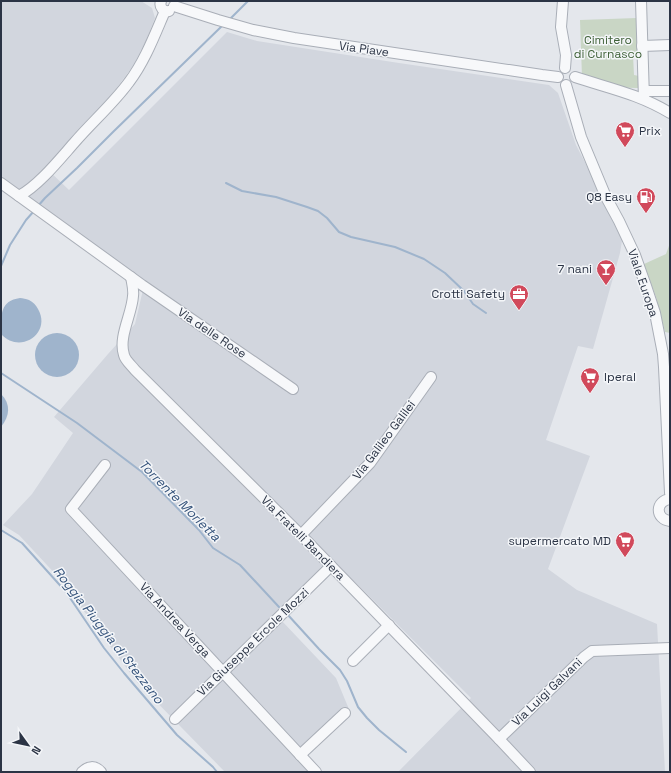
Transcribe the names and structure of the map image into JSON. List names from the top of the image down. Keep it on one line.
{"streets":{"street":["Via Piave","Viale Europa","Via delle Rose","Via Galileo Galilei","Via Fratelli Bandiera","Via Andrea Verga","Via Giuseppe Ercole Mozzi","Via Luigi Galvani"]},"crossings":[["Via Piave","Viale Europa"],["Via delle Rose","Via Fratelli Bandiera"],["Via Galileo Galilei","Via Fratelli Bandiera"],["Via Fratelli Bandiera","Via Giuseppe Ercole Mozzi"],["Via Fratelli Bandiera","Via Luigi Galvani"],["Via Andrea Verga","Via Giuseppe Ercole Mozzi"]],"water":["Torrente Morletta","Roggia Piuggia di Stezzano"],"parks":["Cimitero di Curnasco"],"places":{"supermarket":["Prix","Iperal","supermercato MD"],"fuel station":["Q8 Easy"],"bar":["7 nani"],"office":["Crotti Safety"]},"north":"bottom right"}
